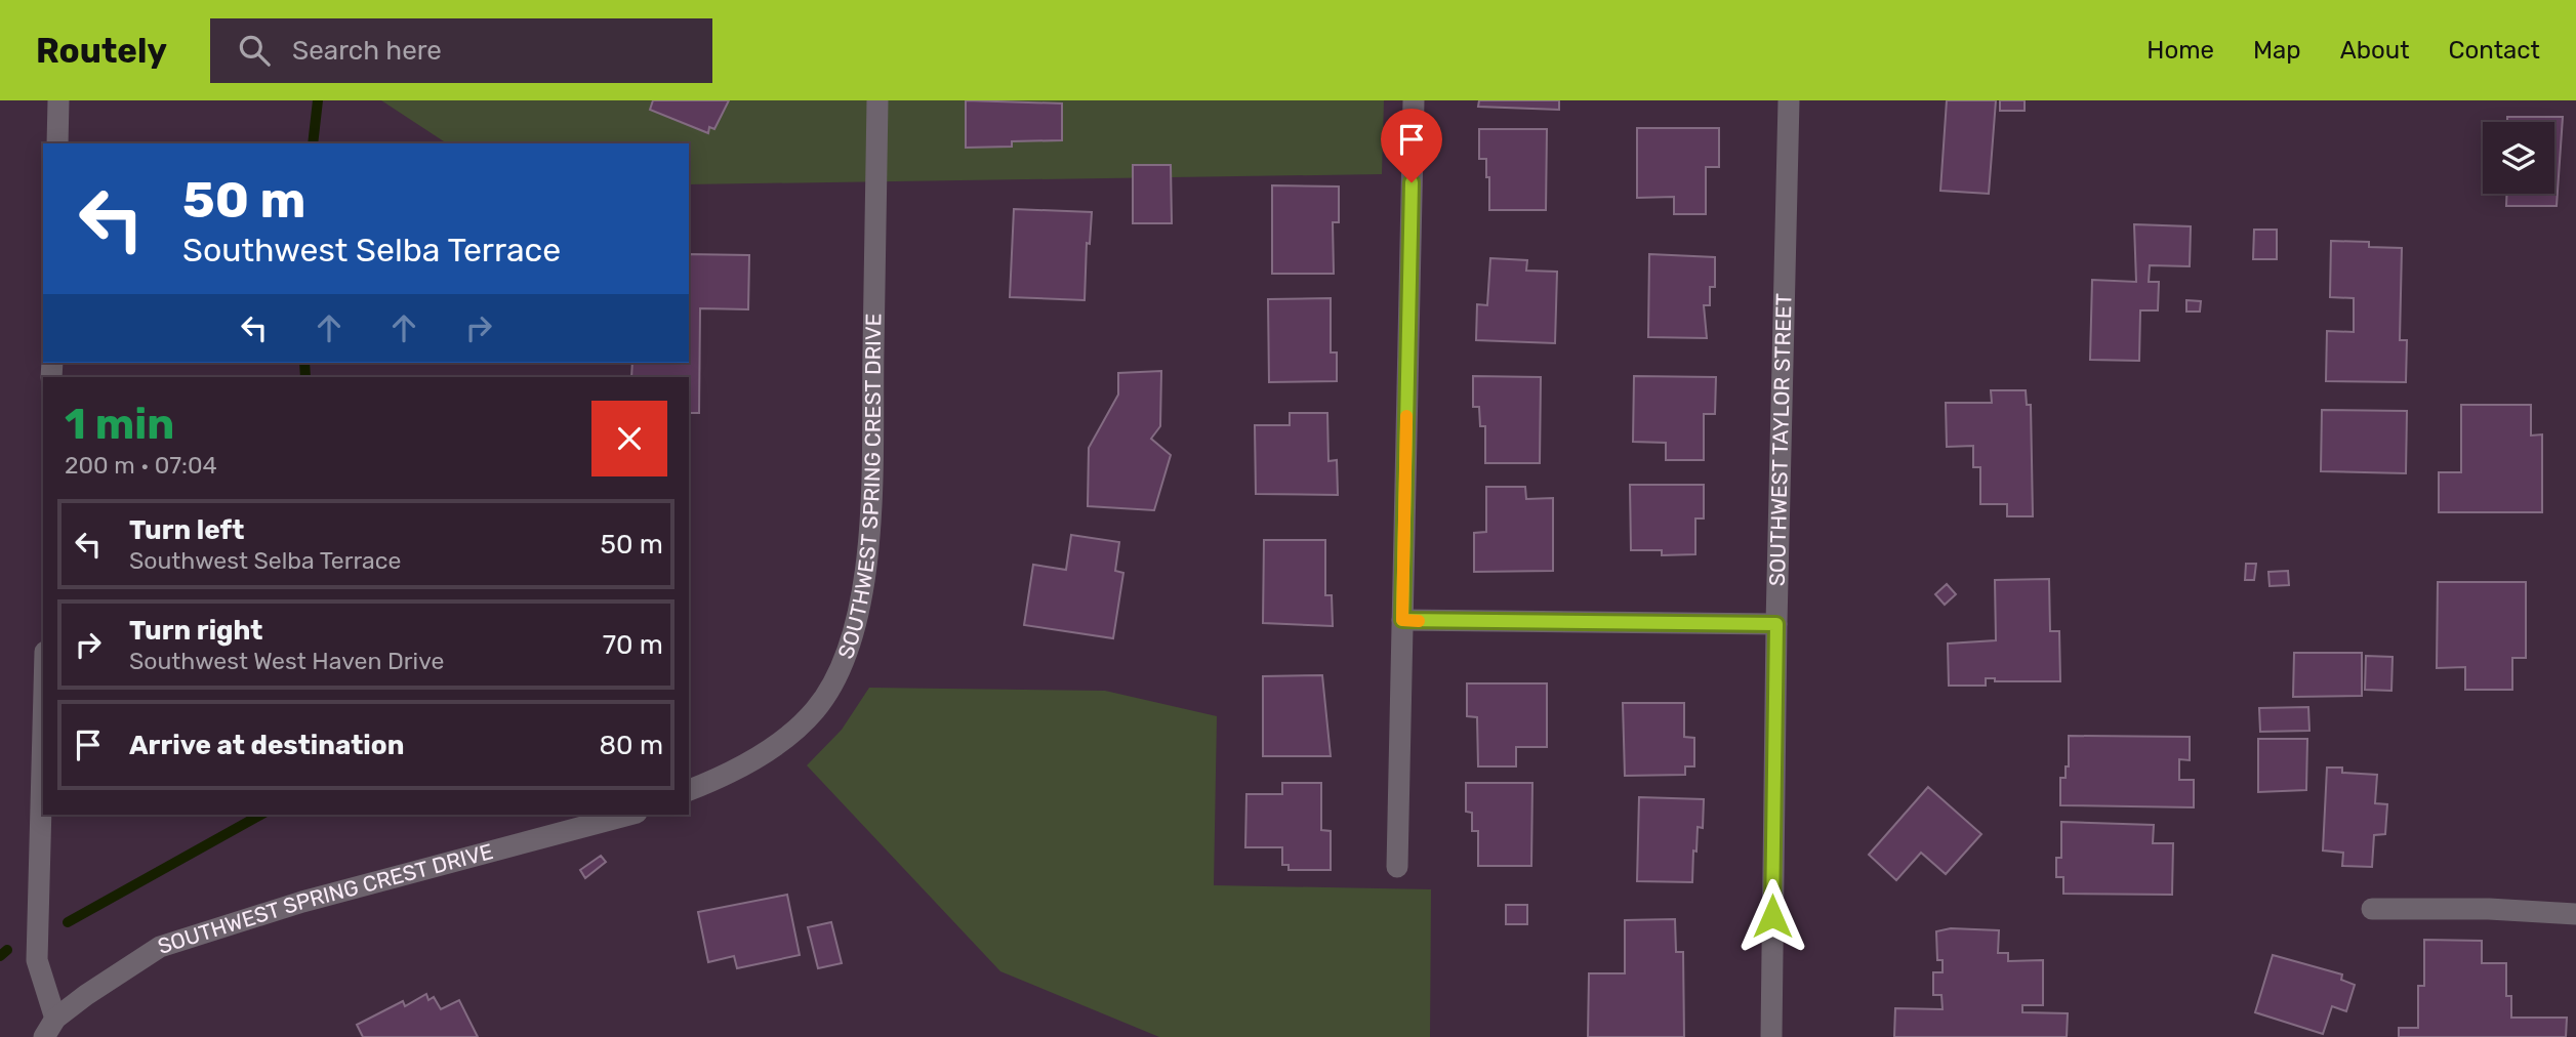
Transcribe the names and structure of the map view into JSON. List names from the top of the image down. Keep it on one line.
{"streets":{"street":["SOUTHWEST TAYLOR STREET","SOUTHWEST SPRING CREST DRIVE"]},"page":{"header":"Routely","search":"Search here","nav":["Home","Map","About","Contact"],"turn":["50 m","Southwest Selba Terrace"],"heading":["1 min","200 m · 07:04"],"list":[{"name":"Turn left","note":"Southwest Selba Terrace","value":"50 m"},{"name":"Turn right","note":"Southwest West Haven Drive","value":"70 m"},{"name":"Arrive at destination","value":"80 m"}]}}
